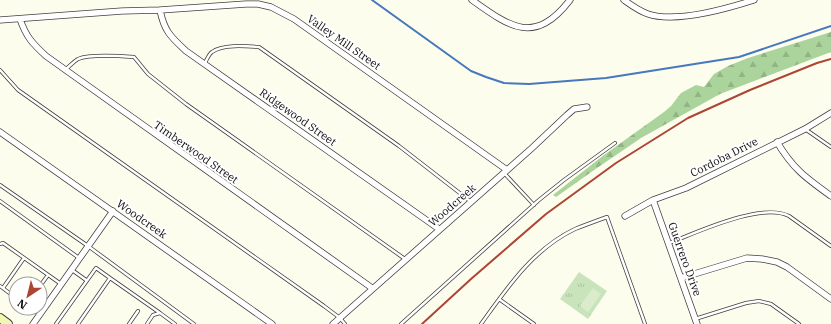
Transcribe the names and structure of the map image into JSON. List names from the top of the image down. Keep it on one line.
{"streets":{"street":["Valley Mill Street","Ridgewood Street","Timberwood Street","Cordoba Drive","Woodcreek","Guerrero Drive"]},"crossings":[["Valley Mill Street","Ridgewood Street"],["Valley Mill Street","Timberwood Street"],["Valley Mill Street","Woodcreek"],["Ridgewood Street","Woodcreek"],["Timberwood Street","Woodcreek"],["Cordoba Drive","Guerrero Drive"]],"north":"bottom left"}
